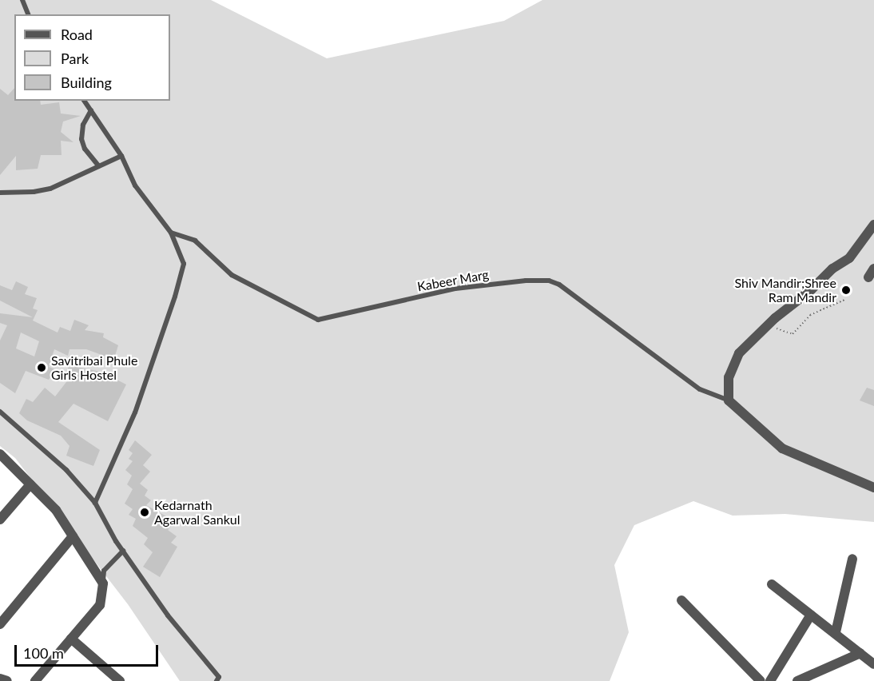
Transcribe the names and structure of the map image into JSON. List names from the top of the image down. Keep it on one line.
{"streets":{"lane":["Kabeer Marg"]},"places":["Shiv Mandir;Shree Ram Mandir","Savitribai Phule Girls Hostel","Kedarnath Agarwal Sankul"],"legend":["Road","Park","Building"],"scale_bar":"100 m"}
